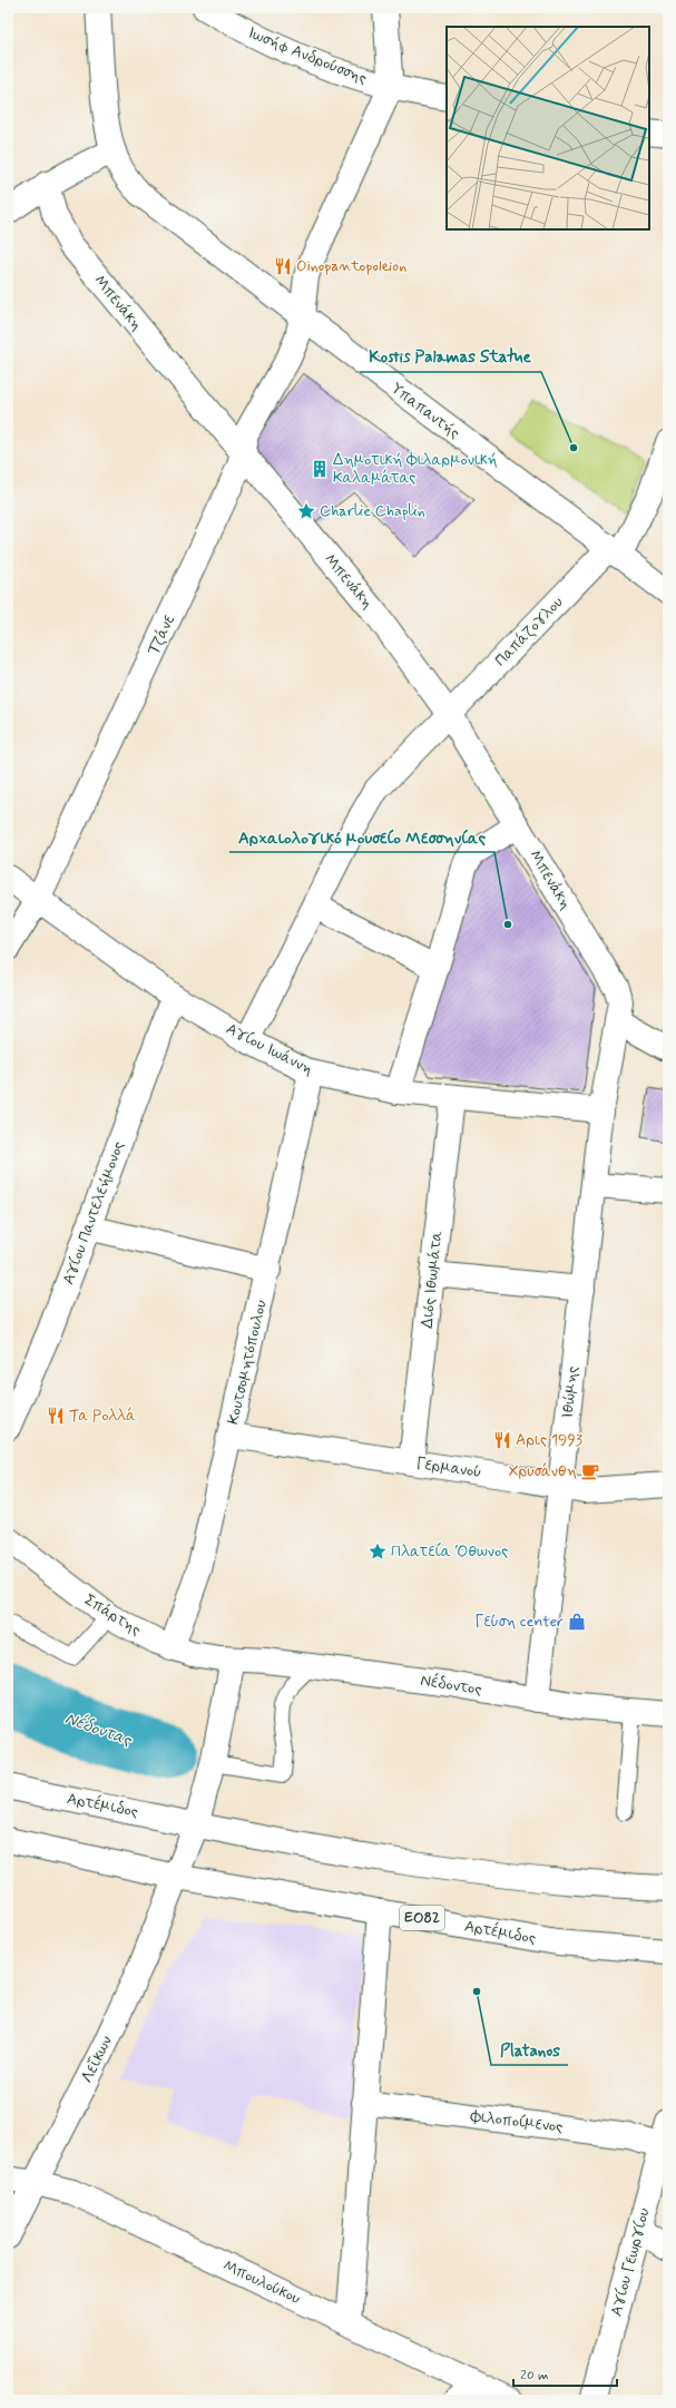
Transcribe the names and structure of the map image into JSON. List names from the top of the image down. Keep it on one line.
{"streets":{"street":["Ιωσήφ Ανδρούσσης","Μπενάκη","Υπαπαντής","Παπάζογλου","Τζάνε","Αγίου Ιωάννη","Αγίου Παντελεήμονος","Διός Ιθωμάτα","Κουτσομητόπουλου","Ιθώμης","Γερμανού","Σπάρτης","Νέδοντος","Αρτέμιδος","ΕΟ82","Λεΐκων","Φιλοποίμενος","Αγίου Γεωργίου","Μπουλούκου"]},"crossings":[["Ιωσήφ Ανδρούσσης","Τζάνε"],["Μπενάκη","Παπάζογλου"],["Μπενάκη","Τζάνε"],["Μπενάκη","Ιθώμης"],["Υπαπαντής","Παπάζογλου"],["Υπαπαντής","Τζάνε"],["Παπάζογλου","Αγίου Ιωάννη"],["Τζάνε","Αγίου Ιωάννη"],["Αγίου Ιωάννη","Αγίου Παντελεήμονος"],["Αγίου Ιωάννη","Διός Ιθωμάτα"],["Αγίου Ιωάννη","Κουτσομητόπουλου"],["Αγίου Ιωάννη","Ιθώμης"],["Διός Ιθωμάτα","Γερμανού"],["Κουτσομητόπουλου","Γερμανού"],["Κουτσομητόπουλου","Σπάρτης"],["Ιθώμης","Γερμανού"],["Ιθώμης","Νέδοντος"],["Σπάρτης","Νέδοντος"],["Αρτέμιδος","Λεΐκων"],["Λεΐκων","Μπουλούκου"],["Φιλοποίμενος","Αγίου Γεωργίου"]],"water":["Νέδoντας"],"places":{"restaurant":["Oinopantopoleion","Τα Ρολλά","Αρις 1993"],"other":["Kostis Palamas Statue","Αρχαιολογικό μουσείο Μεσσηνίας","Platanos"],"building":["Δημοτική Φιλαρμονική Καλαμάτας"],"place":["Charlie Chaplin","Πλατεία Όθωνος"],"cafe":["Χρυσάνθη"],"shop":["Γεύση center"]},"scale_bar":"20 m"}
